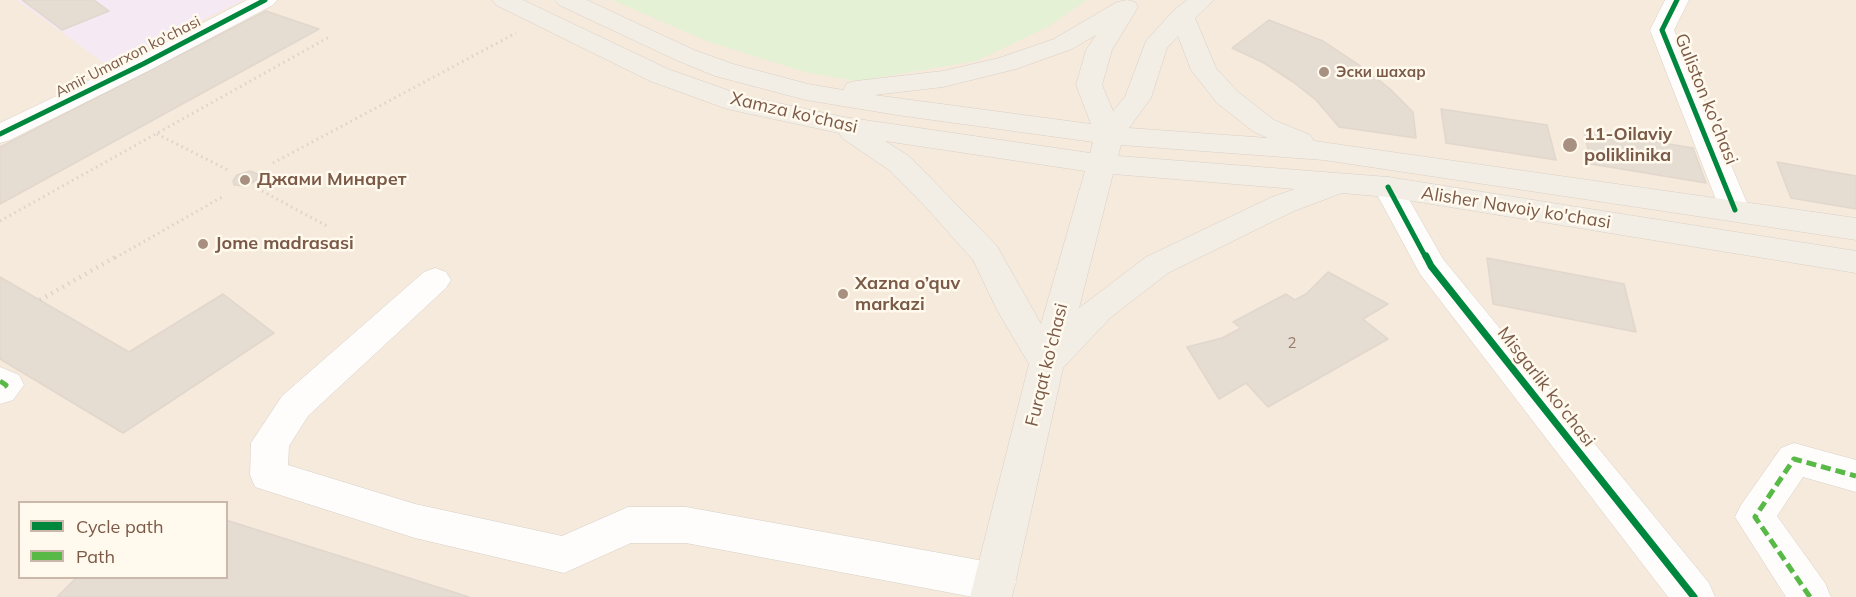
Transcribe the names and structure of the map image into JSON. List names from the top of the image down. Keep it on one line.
{"streets":{"main road":["Xamza ko'chasi","Alisher Navoiy ko'chasi","Furqat ko'chasi"],"street":["Amir Umarxon ko'chasi","Guliston ko'chasi","Misgarlik ko'chasi"]},"crossings":[["Guliston ko'chasi","Alisher Navoiy ko'chasi"],["Xamza ko'chasi","Alisher Navoiy ko'chasi"],["Xamza ko'chasi","Furqat ko'chasi"],["Alisher Navoiy ko'chasi","Furqat ko'chasi"],["Alisher Navoiy ko'chasi","Misgarlik ko'chasi"]],"places":["Эски шахар","11-Oilaviy poliklinika","Джами Минарет","Jome madrasasi","Xazna o’quv markazi"],"house_numbers":["2"],"legend":["Cycle path","Path"]}
